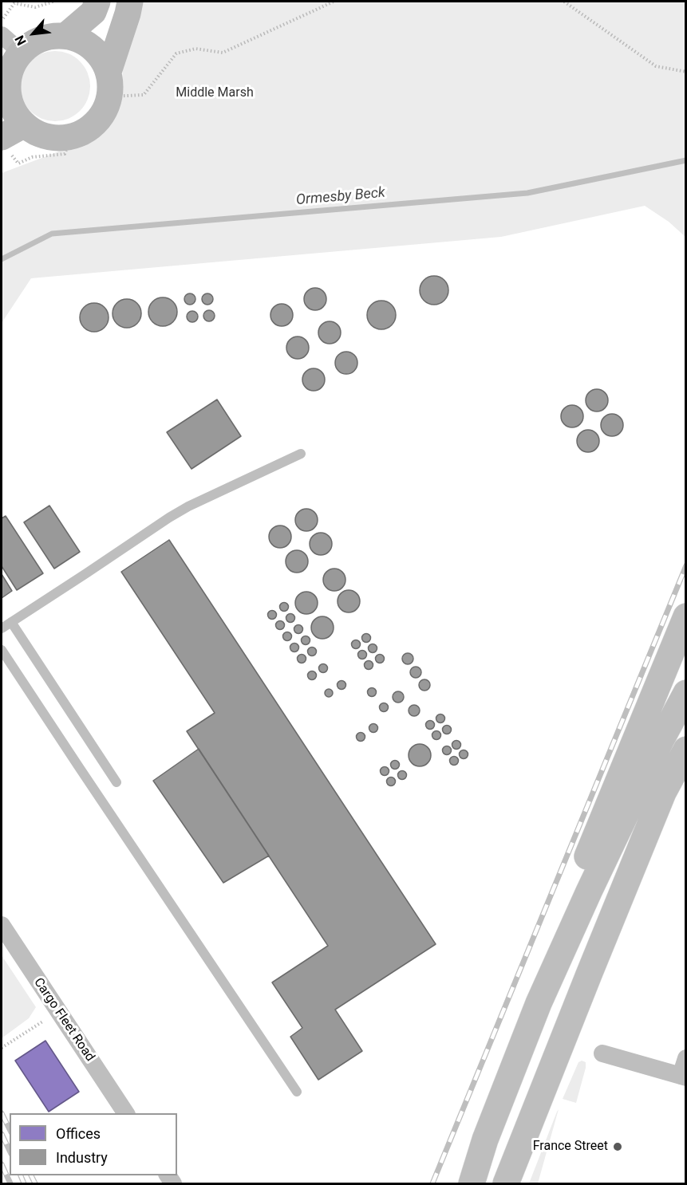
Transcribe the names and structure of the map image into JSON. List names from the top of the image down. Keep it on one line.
{"streets":{"street":["Cargo Fleet Road"]},"water":["Ormesby Beck"],"parks":["Middle Marsh"],"places":["France Street"],"legend":["Offices","Industry"],"north":"bottom left"}
